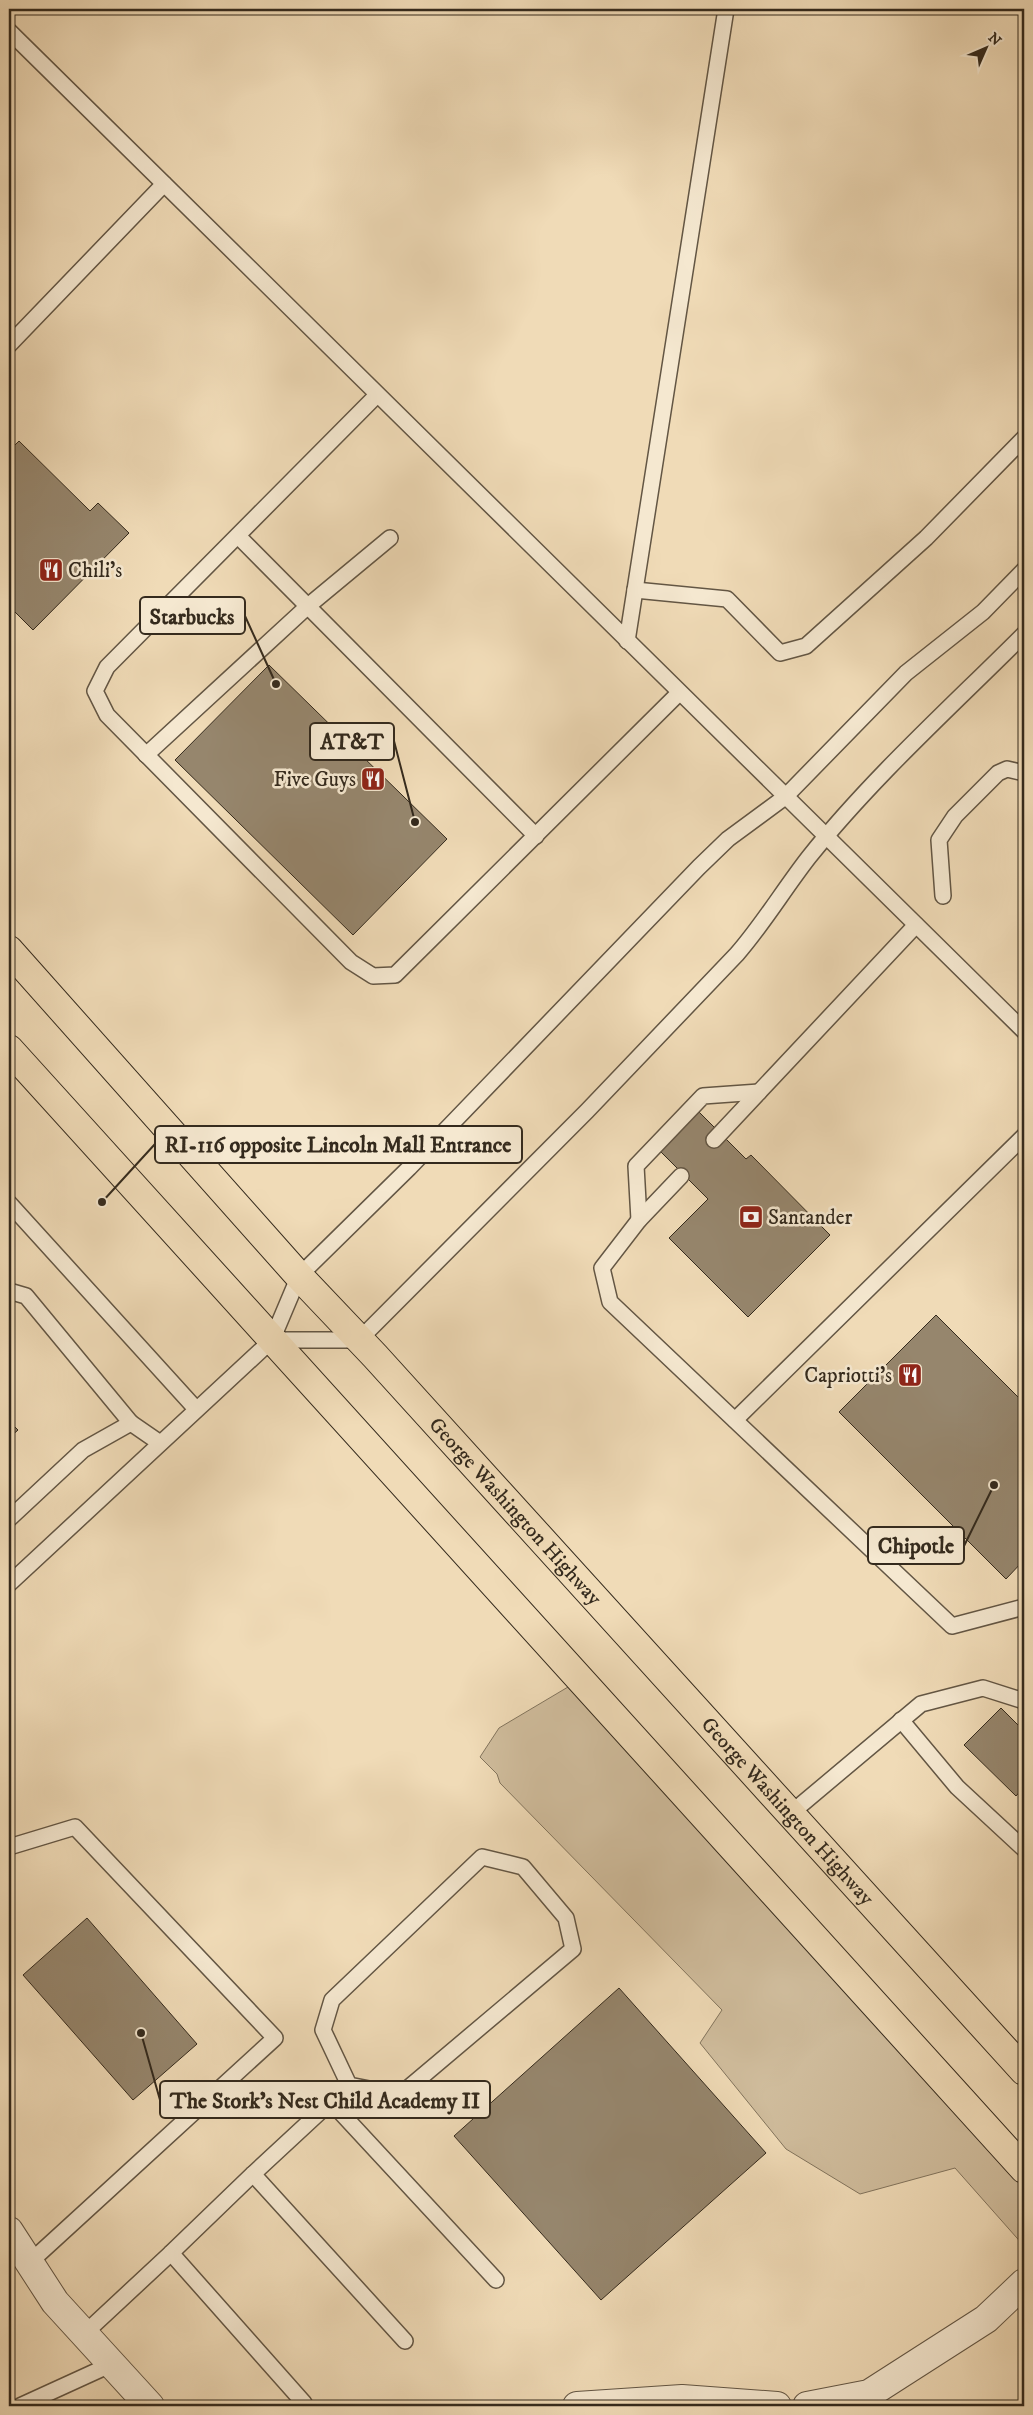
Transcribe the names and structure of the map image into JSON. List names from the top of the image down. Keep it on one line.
{"streets":{"main road":["George Washington Highway"]},"places":{"restaurant":["Chili's","Five Guys","Capriotti's"],"other":["Starbucks","AT&T","RI-116 opposite Lincoln Mall Entrance","Chipotle","The Stork's Nest Child Academy II"],"bank":["Santander"]},"north":"top right"}
